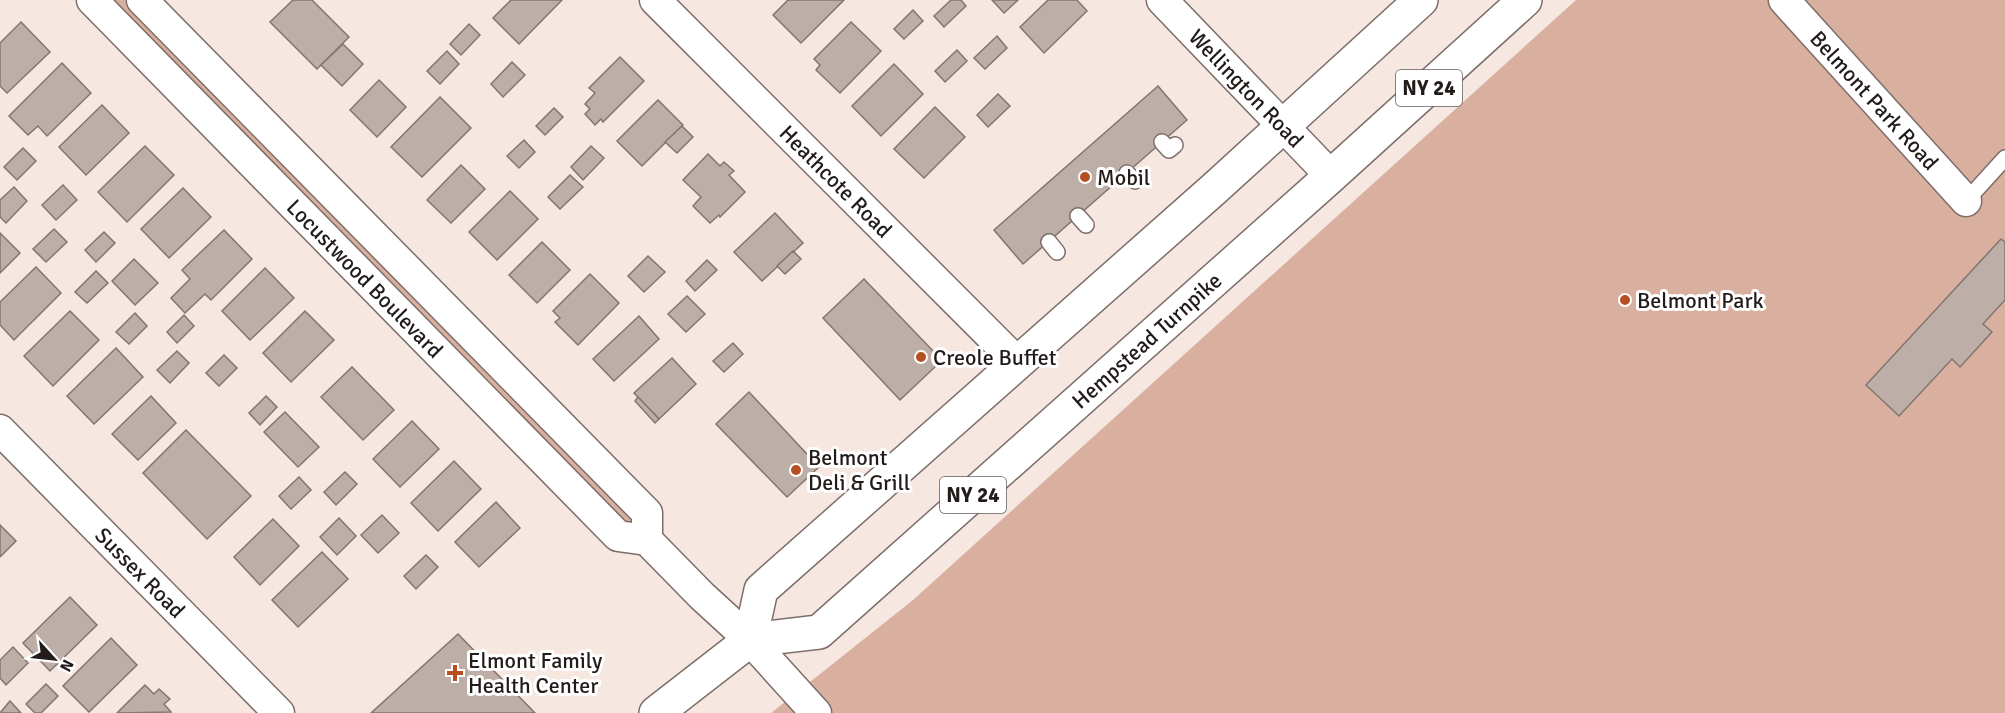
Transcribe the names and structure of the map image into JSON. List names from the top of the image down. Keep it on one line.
{"streets":{"main road":["NY 24","Hempstead Turnpike"],"street":["Wellington Road","Belmont Park Road","Heathcote Road","Locustwood Boulevard","Sussex Road"]},"crossings":[["Wellington Road","Hempstead Turnpike"]],"places":{"other":["Mobil","Belmont Park","Creole Buffet","Belmont Deli & Grill"],"health":["Elmont Family Health Center"]},"north":"bottom right"}
